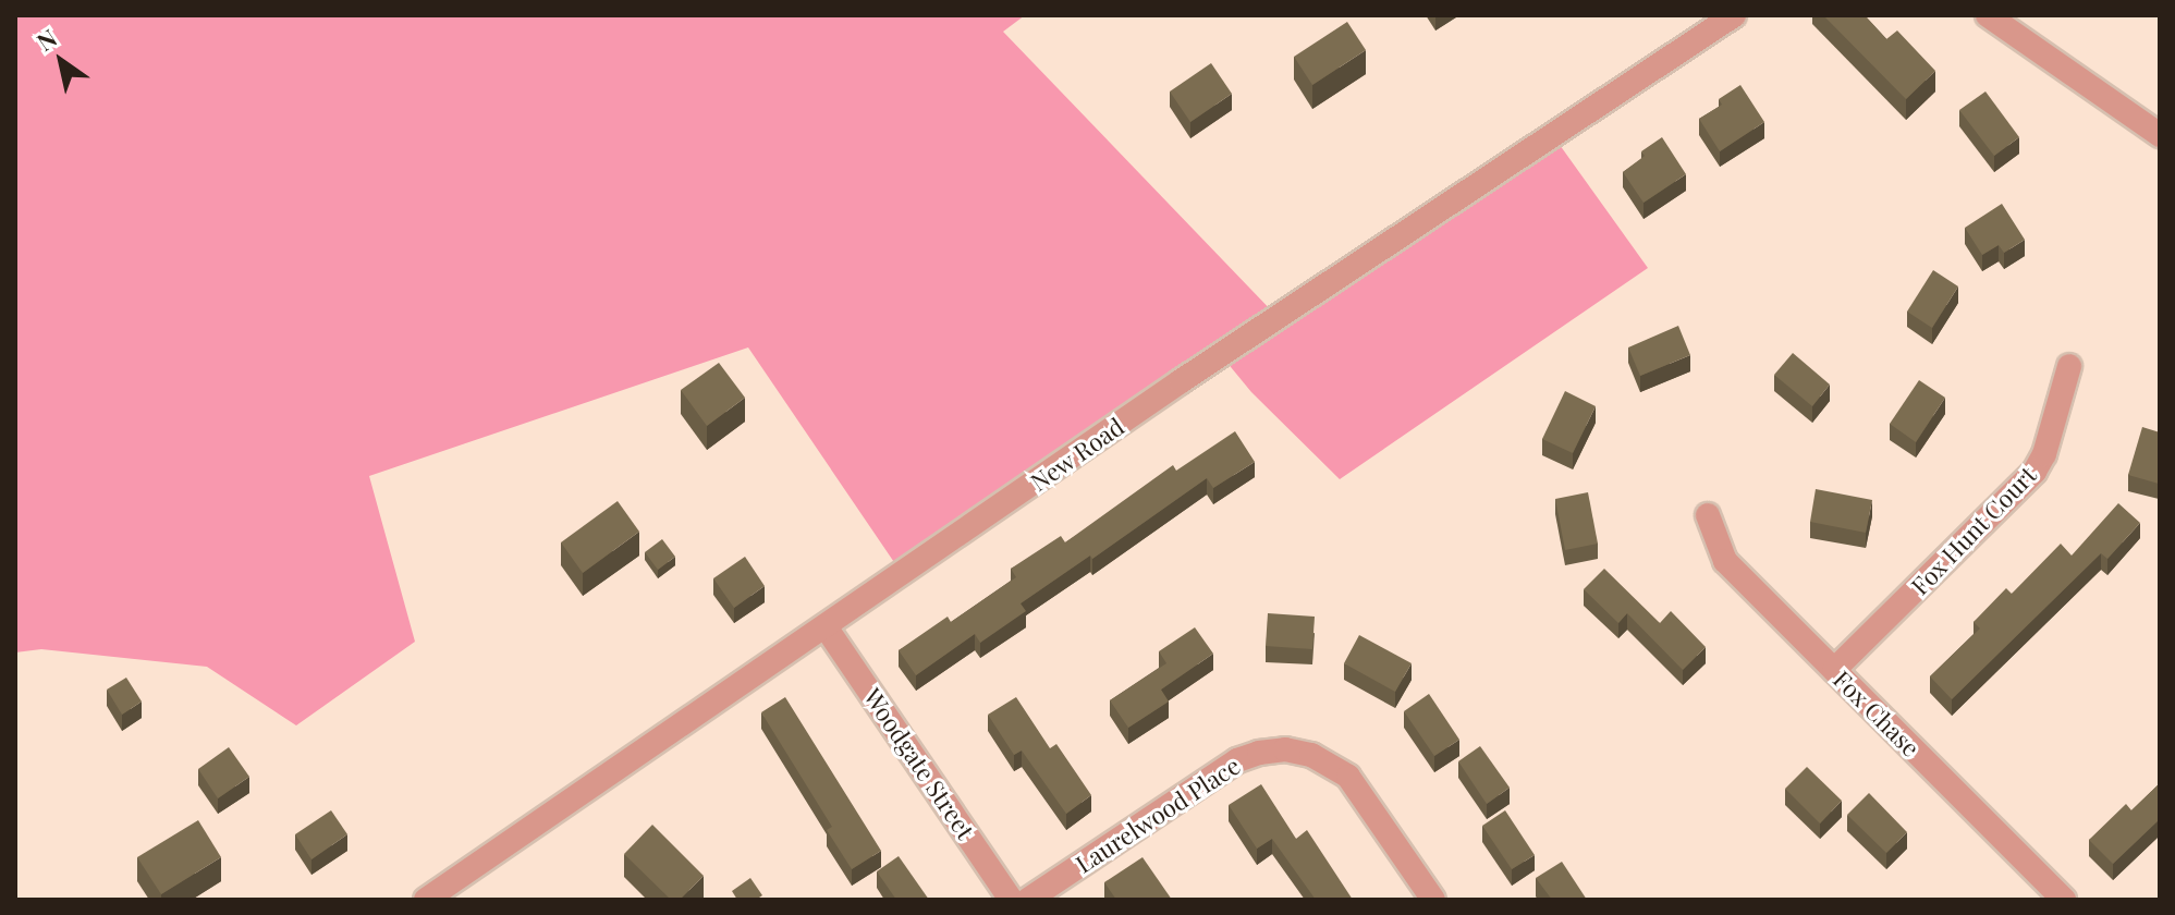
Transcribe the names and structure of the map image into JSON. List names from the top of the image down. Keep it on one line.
{"streets":{"street":["New Road","Fox Hunt Court","Fox Chase","Woodgate Street","Laurelwood Place"]},"crossings":[["New Road","Woodgate Street"],["Fox Hunt Court","Fox Chase"]],"north":"top left"}
